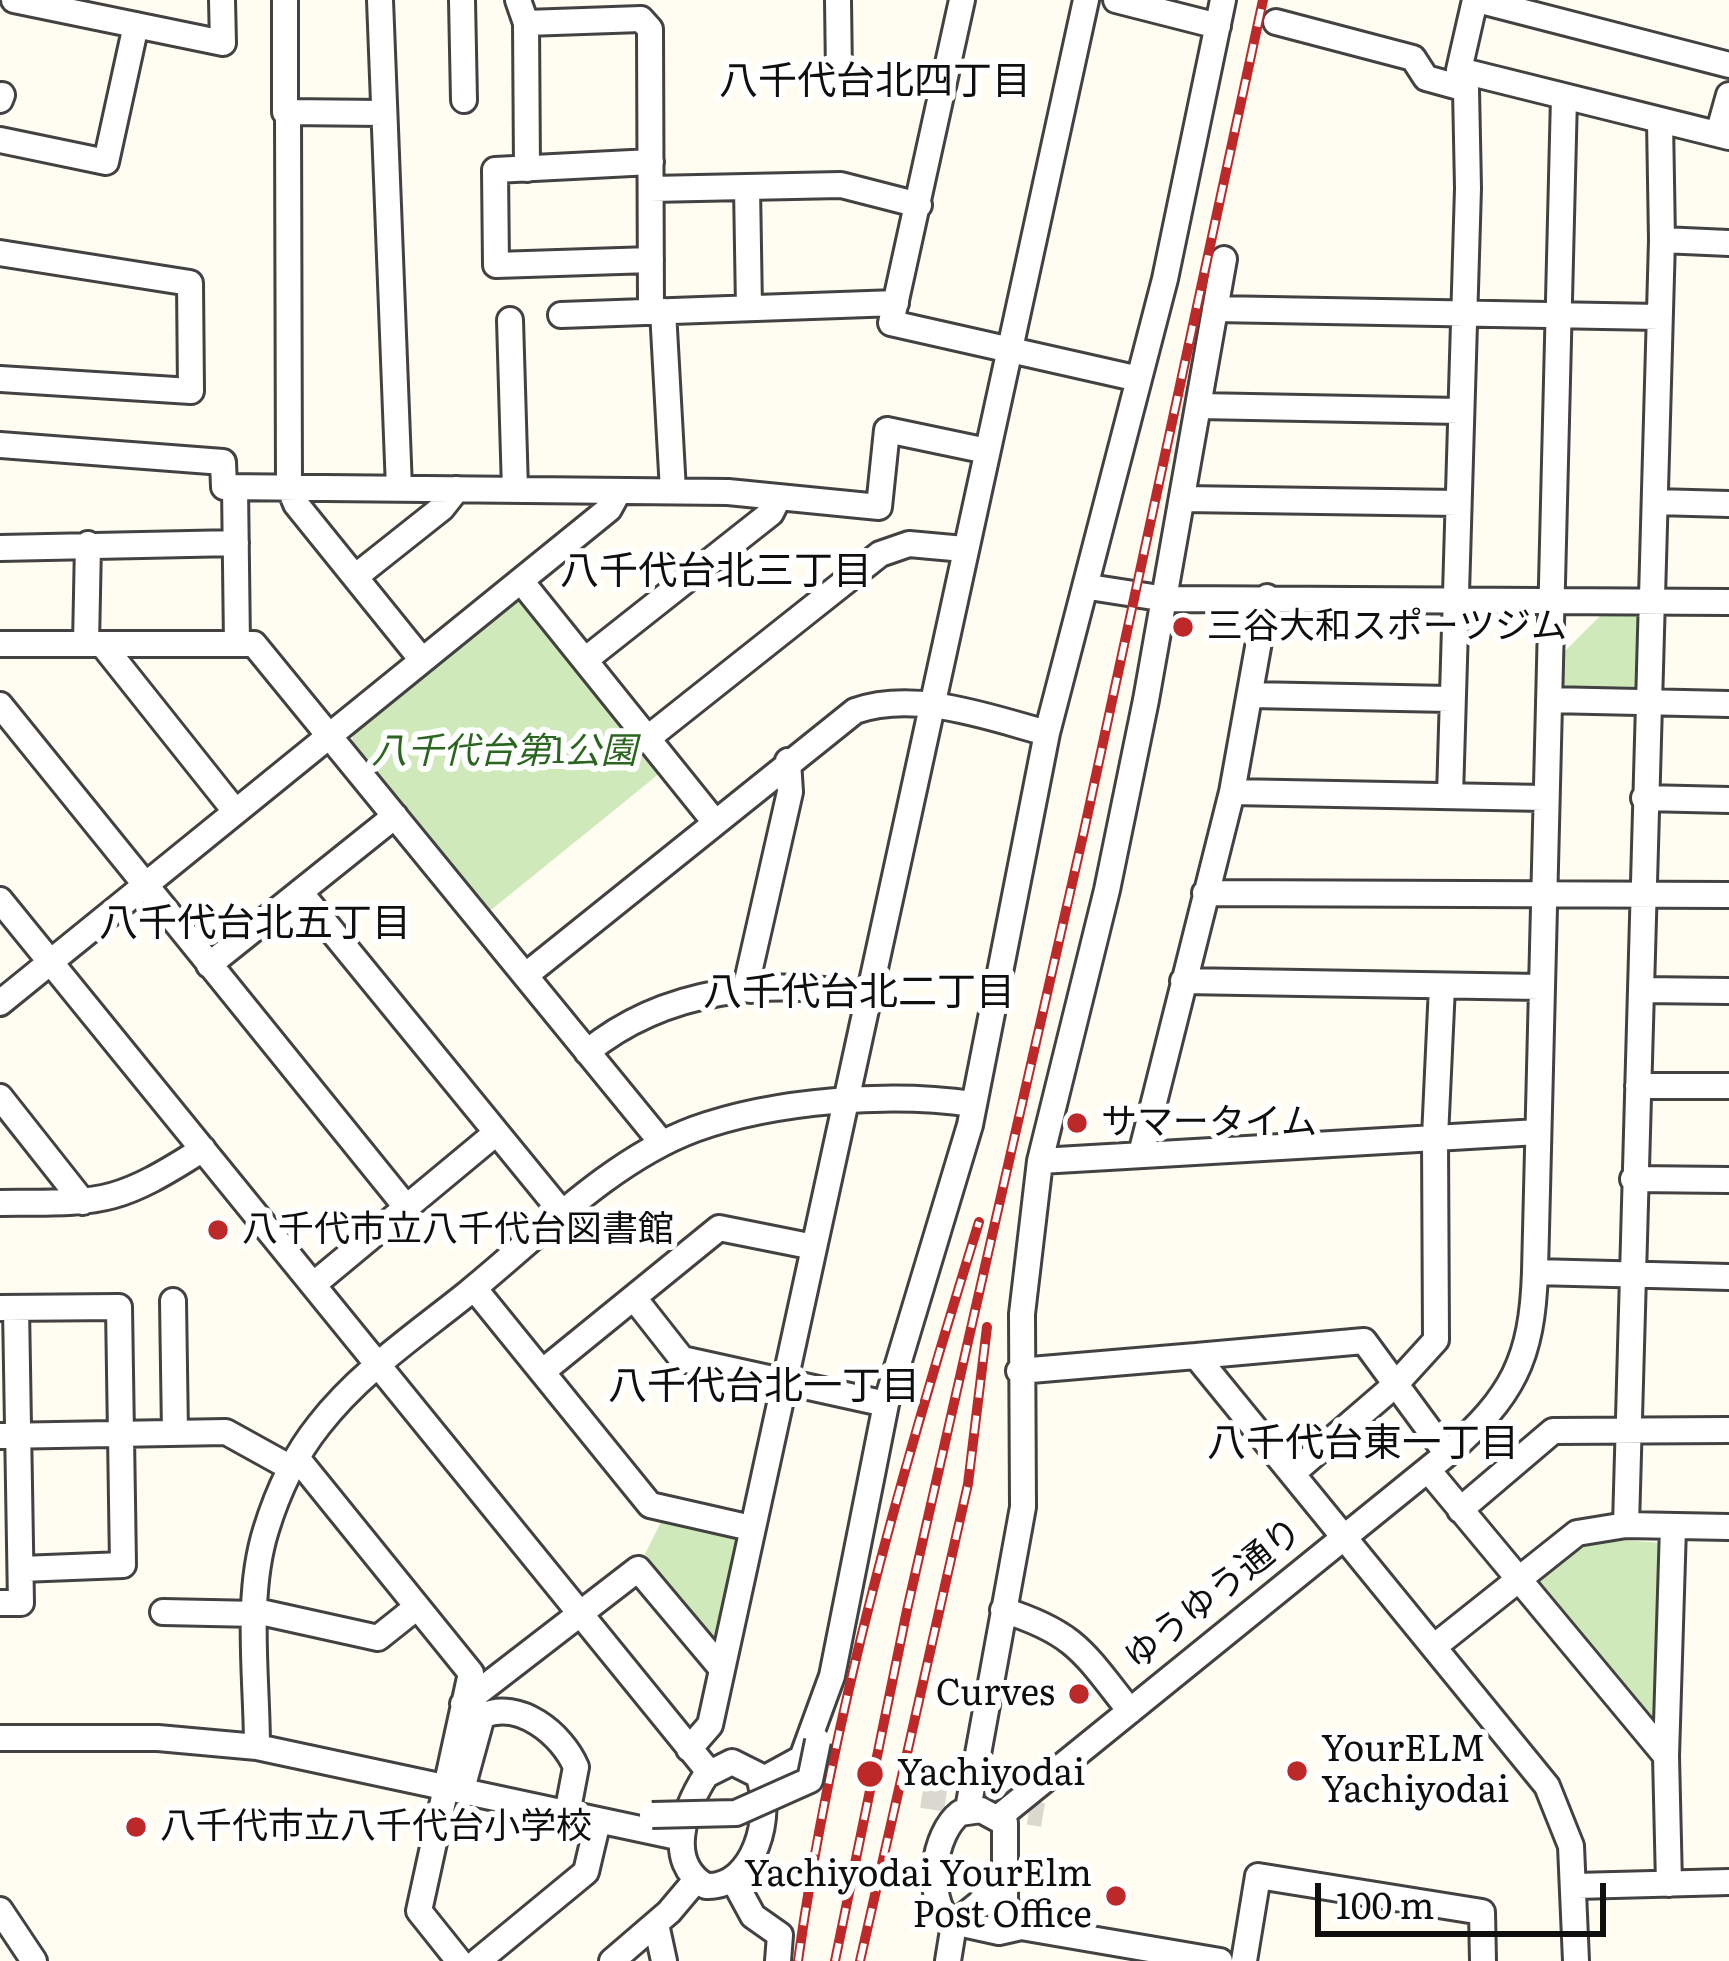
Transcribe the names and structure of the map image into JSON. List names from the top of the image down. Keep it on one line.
{"streets":{"street":["ゆうゆう通り"]},"districts":["八千代台北四丁目","八千代台北三丁目","八千代台北五丁目","八千代台北二丁目","八千代台北一丁目","八千代台東一丁目"],"parks":["八千代台第1公園"],"places":["三谷大和スポーツジム","サマータイム","八千代市立八千代台図書館","Curves","YourELM Yachiyodai","Yachiyodai","八千代市立八千代台小学校","Yachiyodai YourElm Post Office"],"scale_bar":"100 m"}
